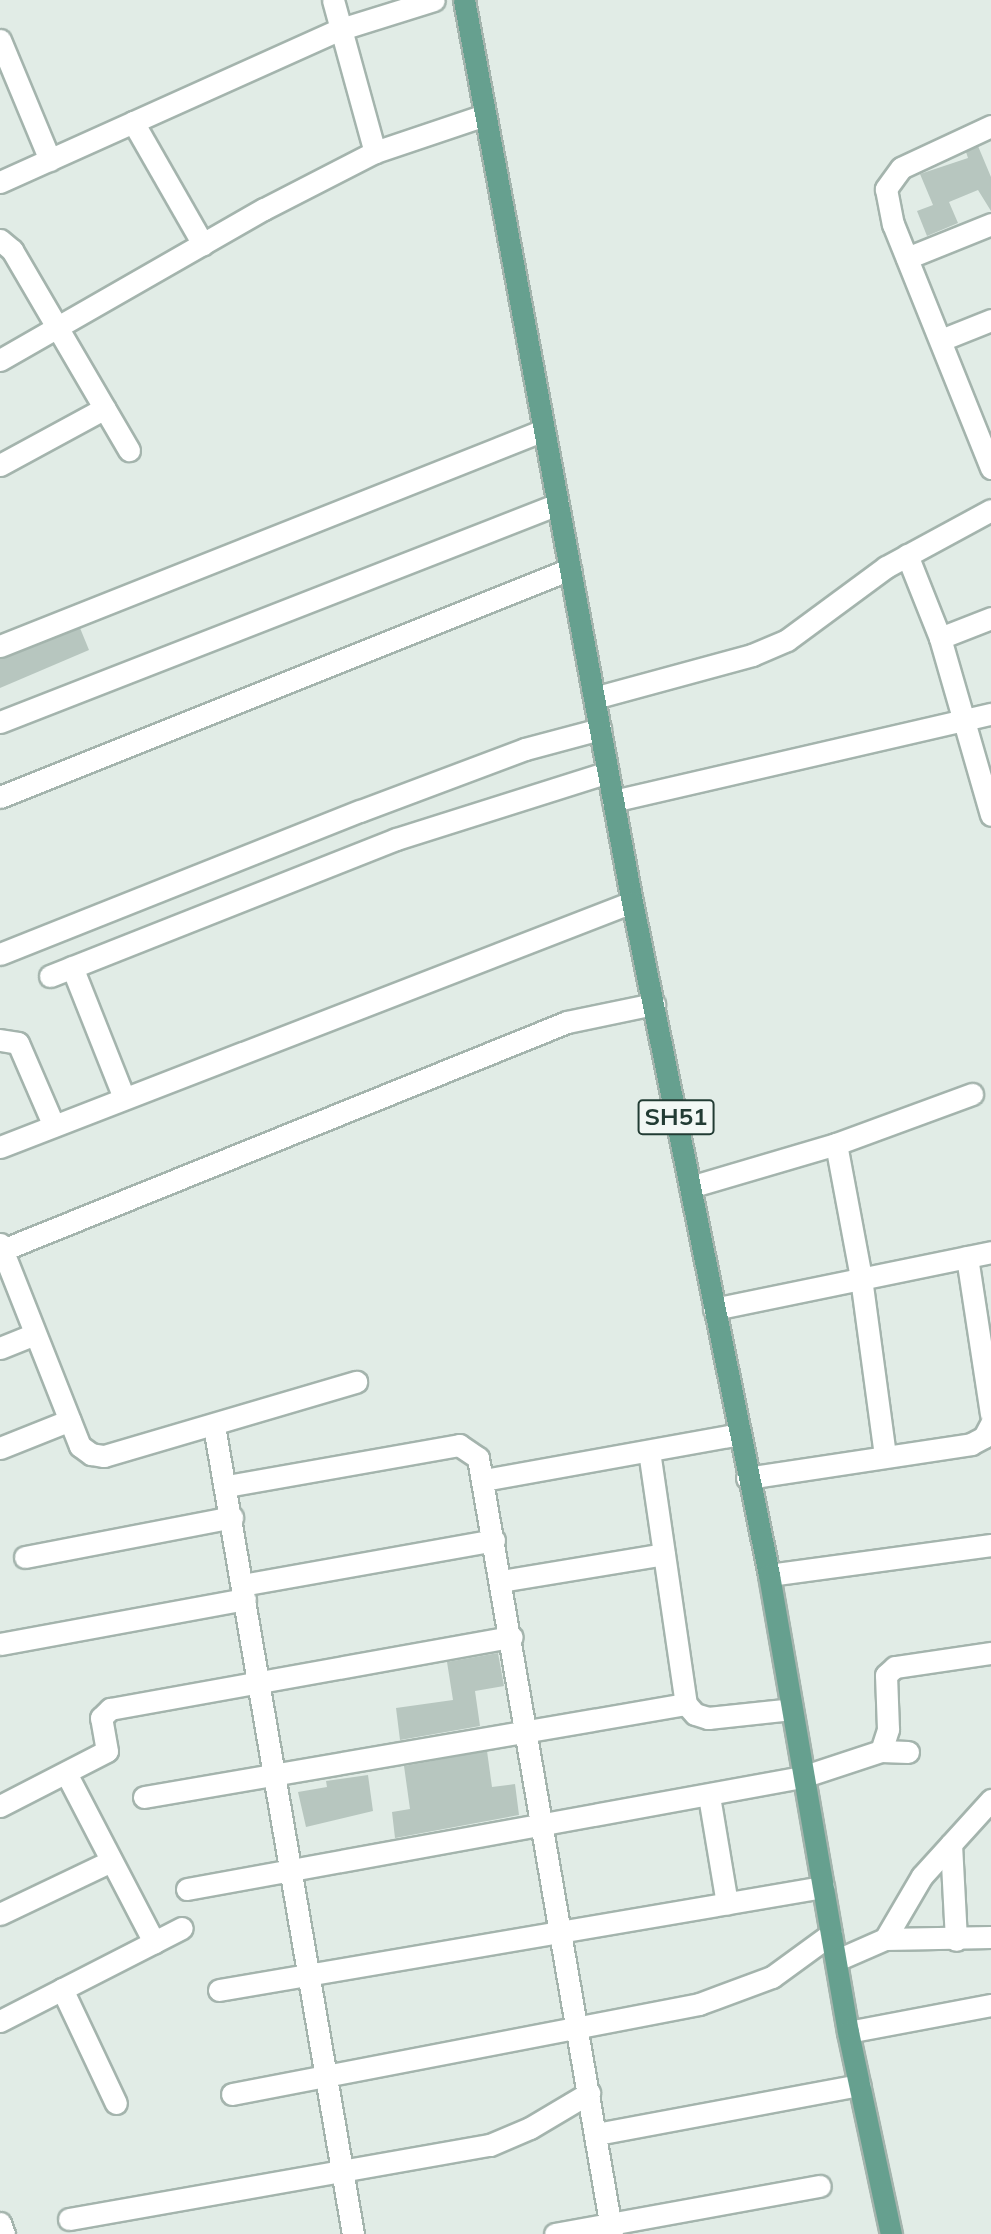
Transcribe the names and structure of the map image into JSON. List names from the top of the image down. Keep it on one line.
{"streets":{"main road":["SH51"]}}
